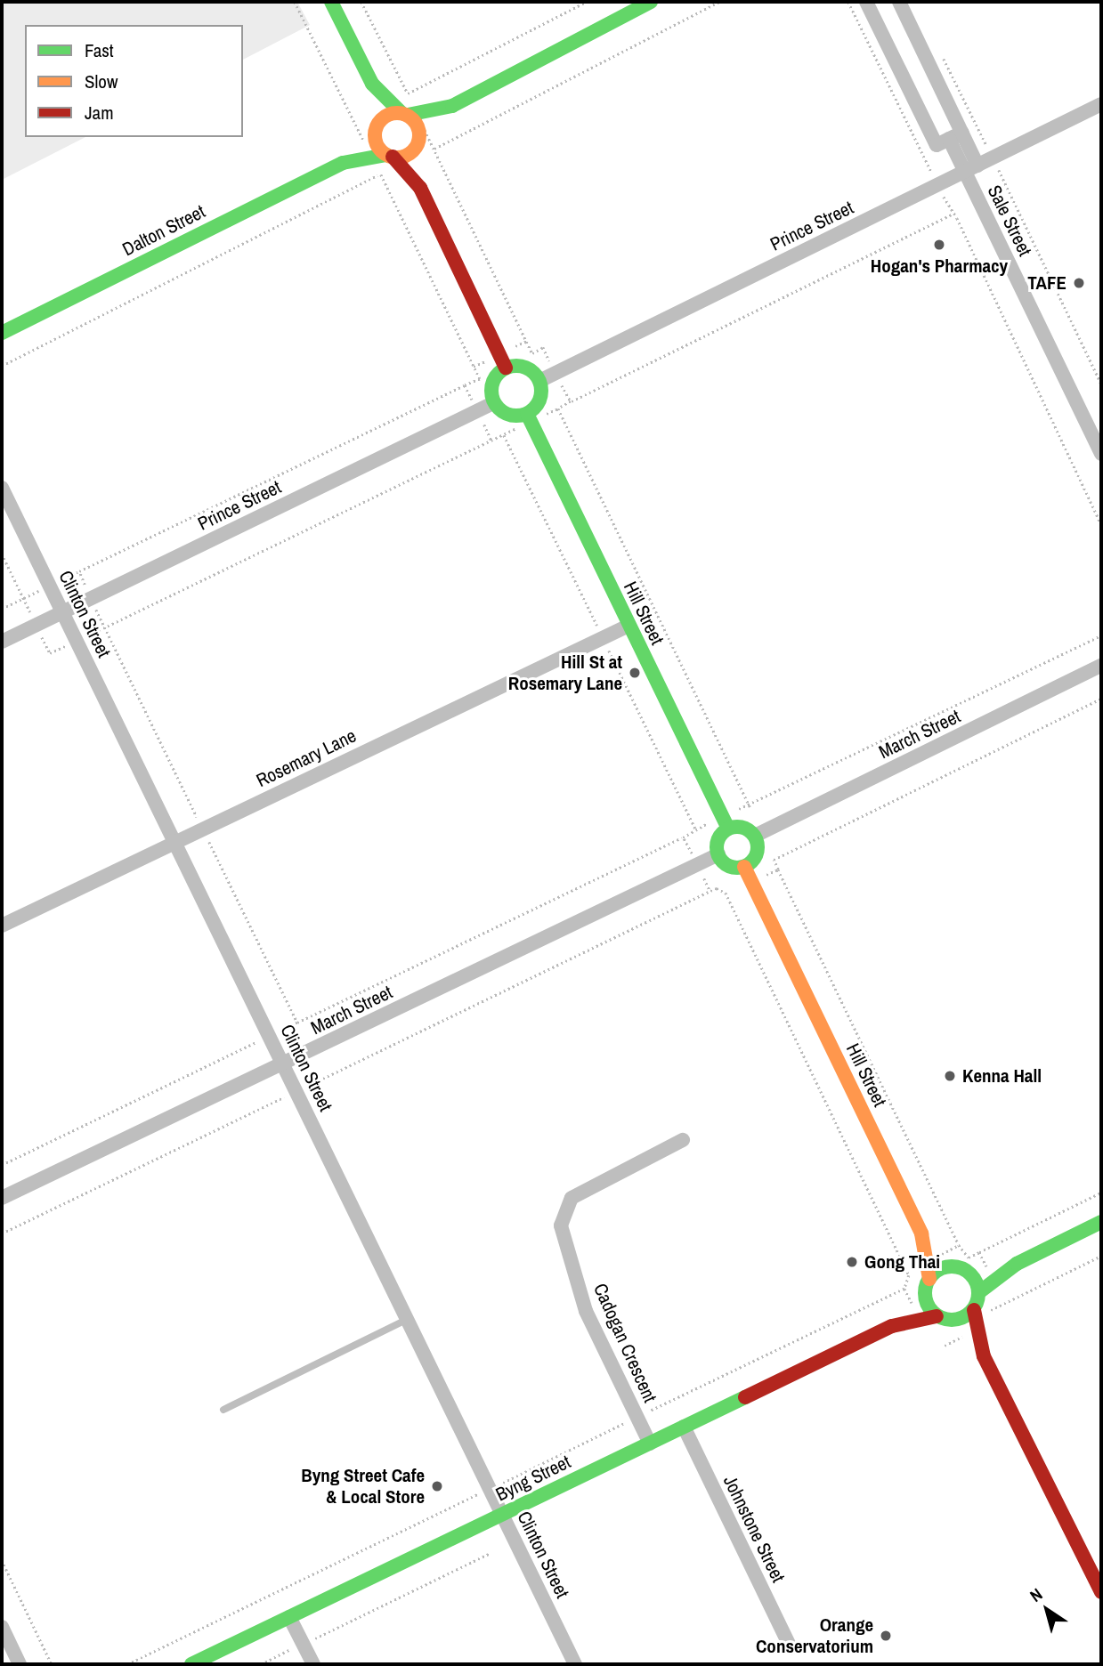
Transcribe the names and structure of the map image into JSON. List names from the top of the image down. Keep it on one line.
{"streets":{"main road":["Dalton Street","Hill Street","Byng Street"],"street":["Sale Street","Prince Street","Clinton Street","March Street","Rosemary Lane","Cadogan Crescent","Johnstone Street"]},"crossings":[["Sale Street","Prince Street"],["Prince Street","Hill Street"],["Prince Street","Clinton Street"],["Hill Street","March Street"],["Hill Street","Rosemary Lane"],["Hill Street","Byng Street"],["Clinton Street","March Street"],["Clinton Street","Rosemary Lane"],["Clinton Street","Byng Street"],["Cadogan Crescent","Byng Street"],["Byng Street","Johnstone Street"]],"places":["Hogan's Pharmacy","TAFE","Hill St at Rosemary Lane","Kenna Hall","Gong Thai","Byng Street Cafe & Local Store","Orange Conservatorium"],"legend":["Fast","Slow","Jam"],"north":"top left"}
